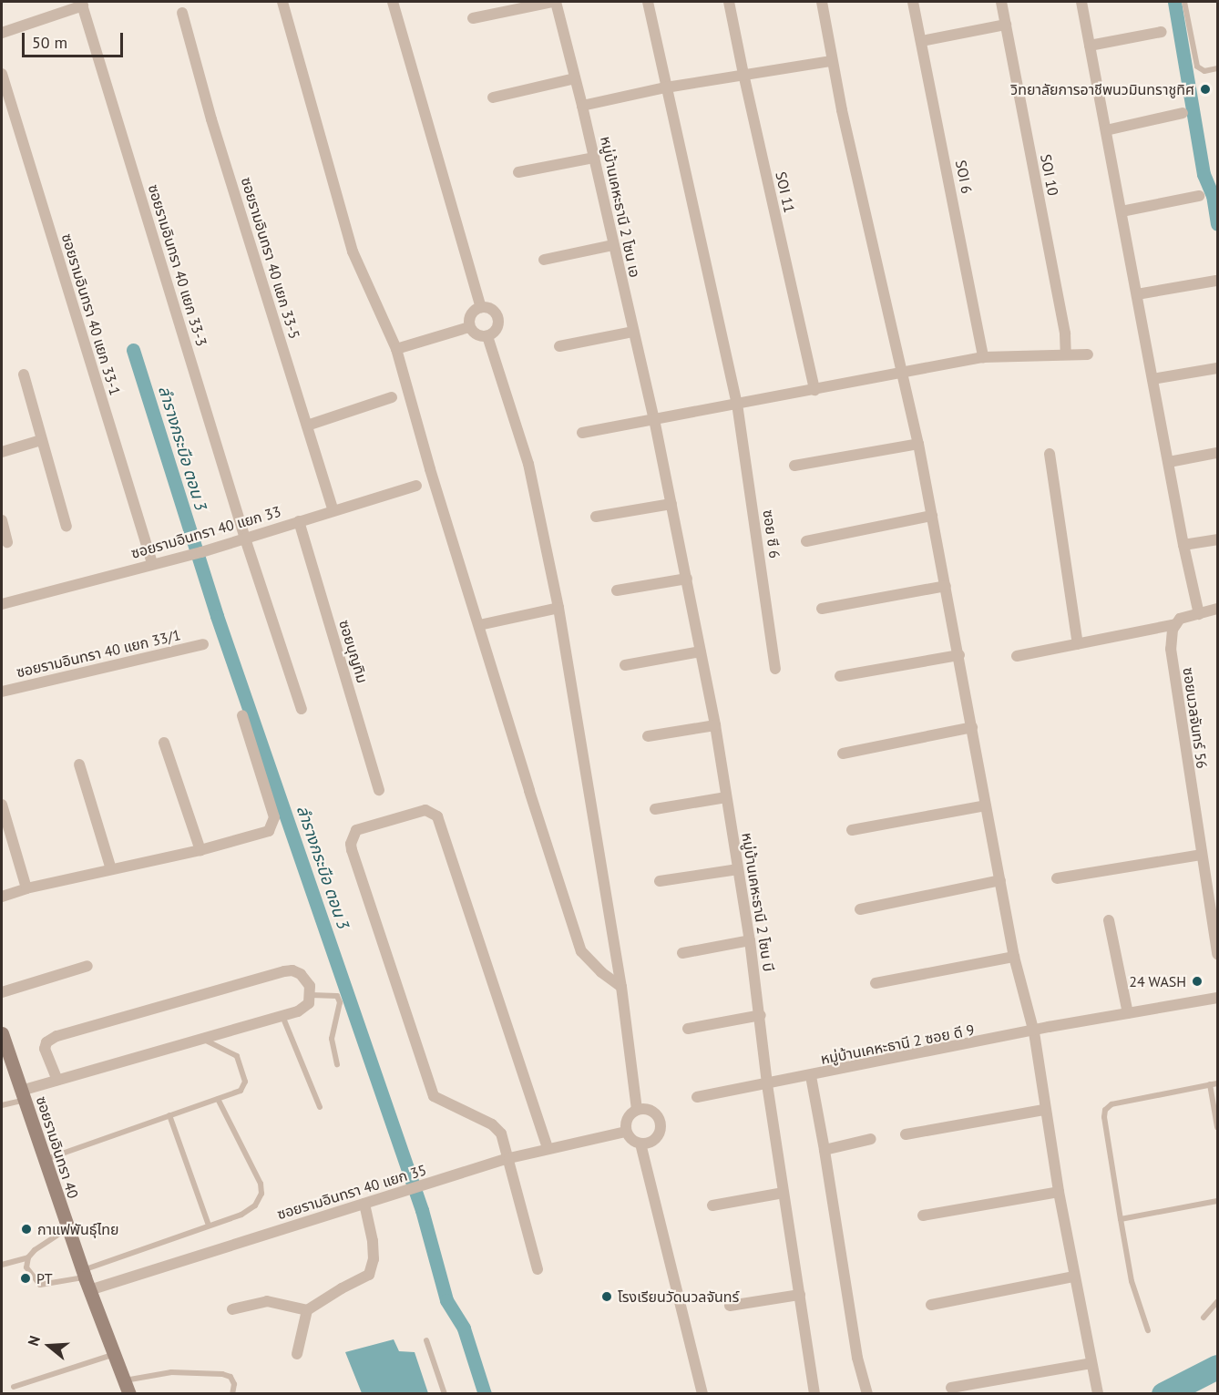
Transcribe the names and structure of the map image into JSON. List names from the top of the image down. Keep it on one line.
{"streets":{"street":["SOI 10","SOI 6","SOI 11","หมู่บ้านเคหะธานี 2 โซน เอ","ซอยรามอินทรา 40 แยก 33-5","ซอยรามอินทรา 40 แยก 33-3","ซอยรามอินทรา 40 แยก 33-1","ซอยรามอินทรา 40 แยก 33","ซอย ซี 6","ซอยบุญทิม","ซอยรามอินทรา 40 แยก 33/1","ซอยนวลจันทร์ 56","หมู่บ้านเคหะธานี 2 โซน บี","หมู่บ้านเคหะธานี 2 ซอย ดี 9","ซอยรามอินทรา 40","ซอยรามอินทรา 40 แยก 35"]},"crossings":[["หมู่บ้านเคหะธานี 2 โซน เอ","หมู่บ้านเคหะธานี 2 โซน บี"],["ซอยรามอินทรา 40 แยก 33-5","ซอยรามอินทรา 40 แยก 33"],["ซอยรามอินทรา 40 แยก 33-3","ซอยรามอินทรา 40 แยก 33"],["ซอยรามอินทรา 40 แยก 33-1","ซอยรามอินทรา 40 แยก 33"],["ซอยรามอินทรา 40 แยก 33","ซอยบุญทิม"],["หมู่บ้านเคหะธานี 2 โซน บี","หมู่บ้านเคหะธานี 2 ซอย ดี 9"],["ซอยรามอินทรา 40","ซอยรามอินทรา 40 แยก 35"]],"water":["ลำรางกระบือ ตอน 3"],"places":["วิทยาลัยการอาชีพนวมินทราชูทิศ","24 WASH","กาแฟพันธุ์ไทย","PT","โรงเรียนวัดนวลจันทร์"],"scale_bar":"50 m","north":"left"}
